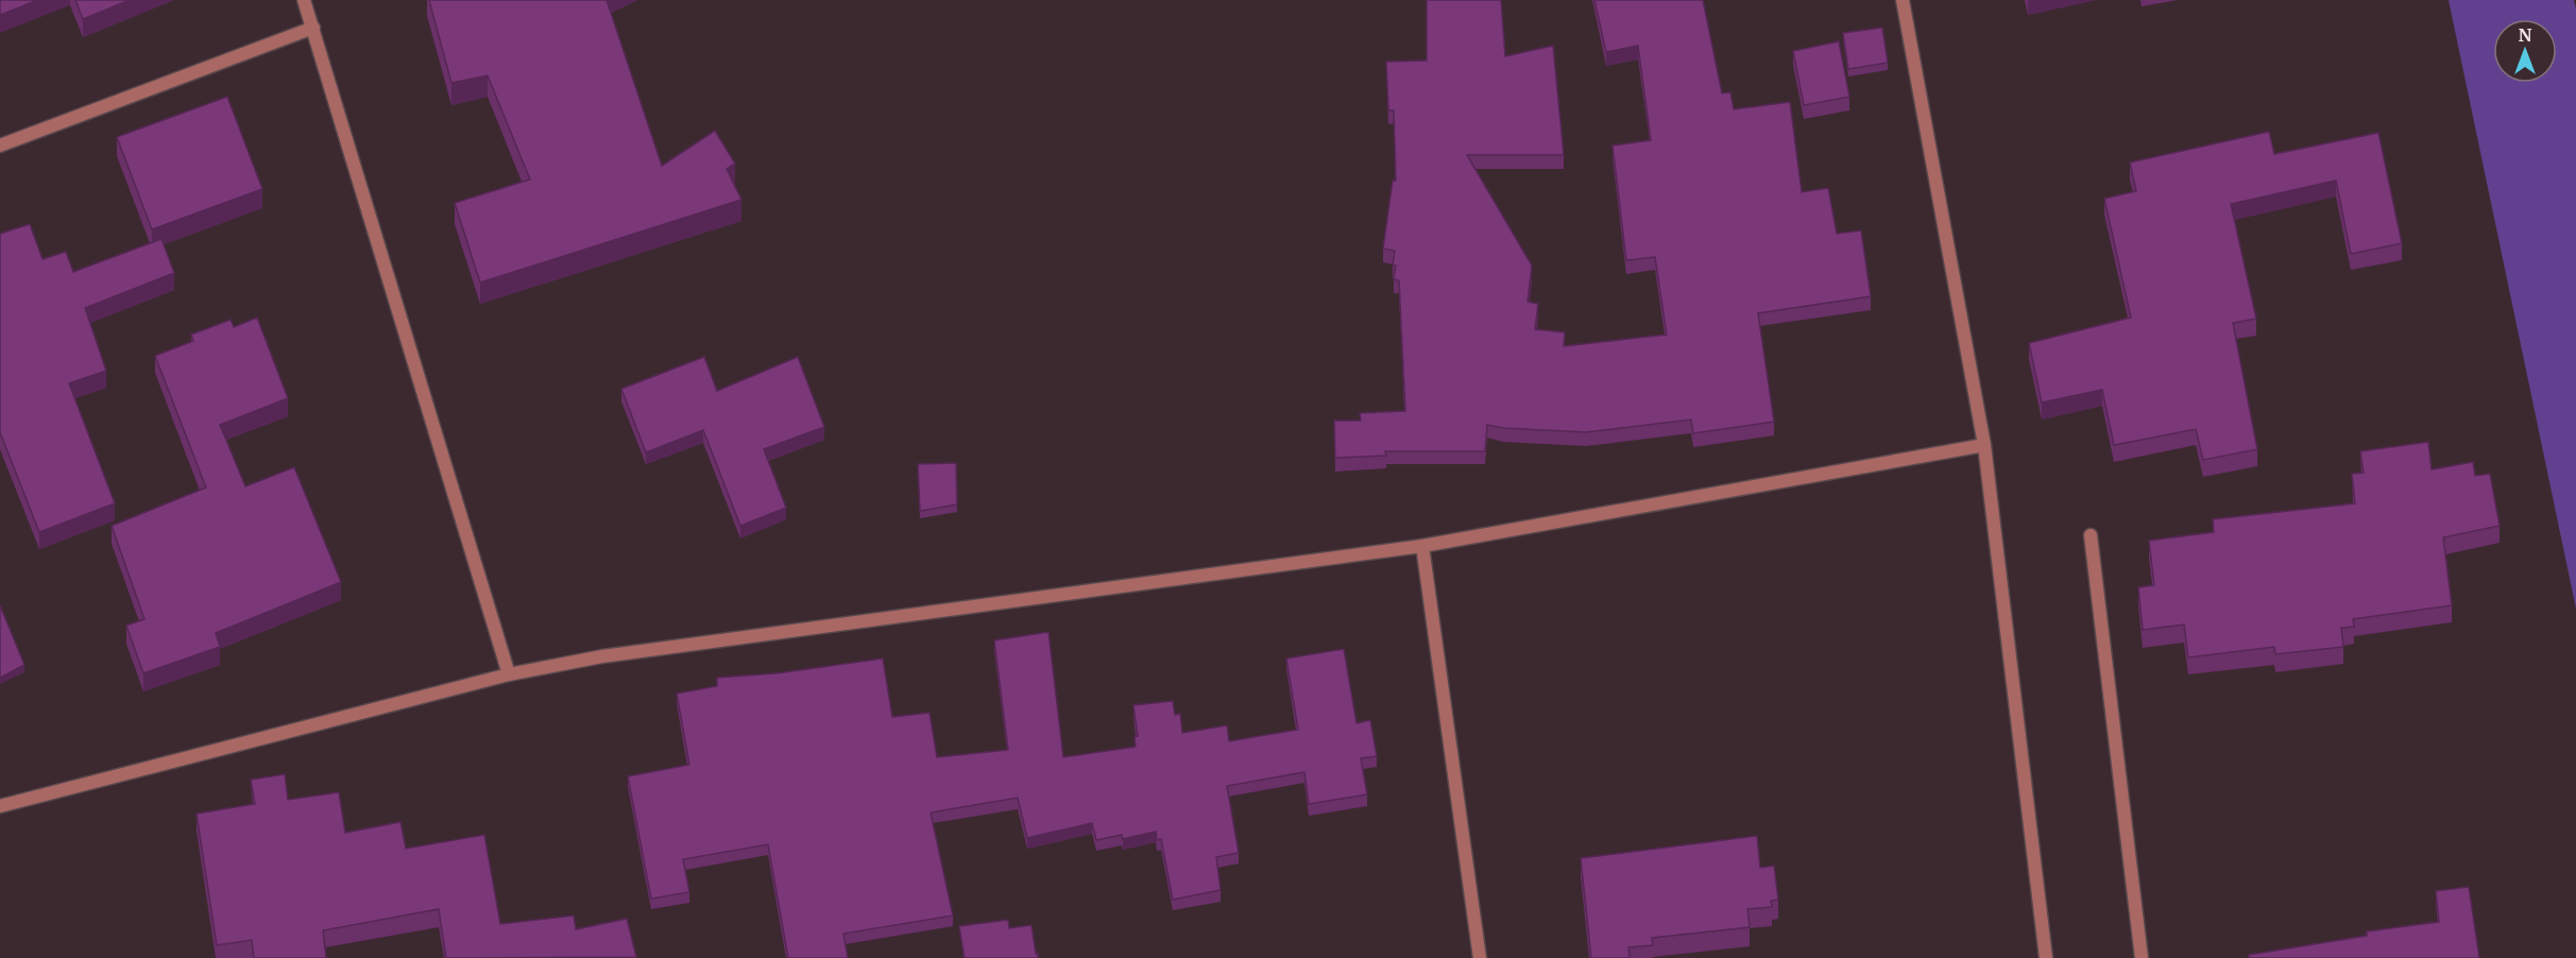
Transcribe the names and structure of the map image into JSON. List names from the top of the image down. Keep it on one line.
{"north":"top"}
